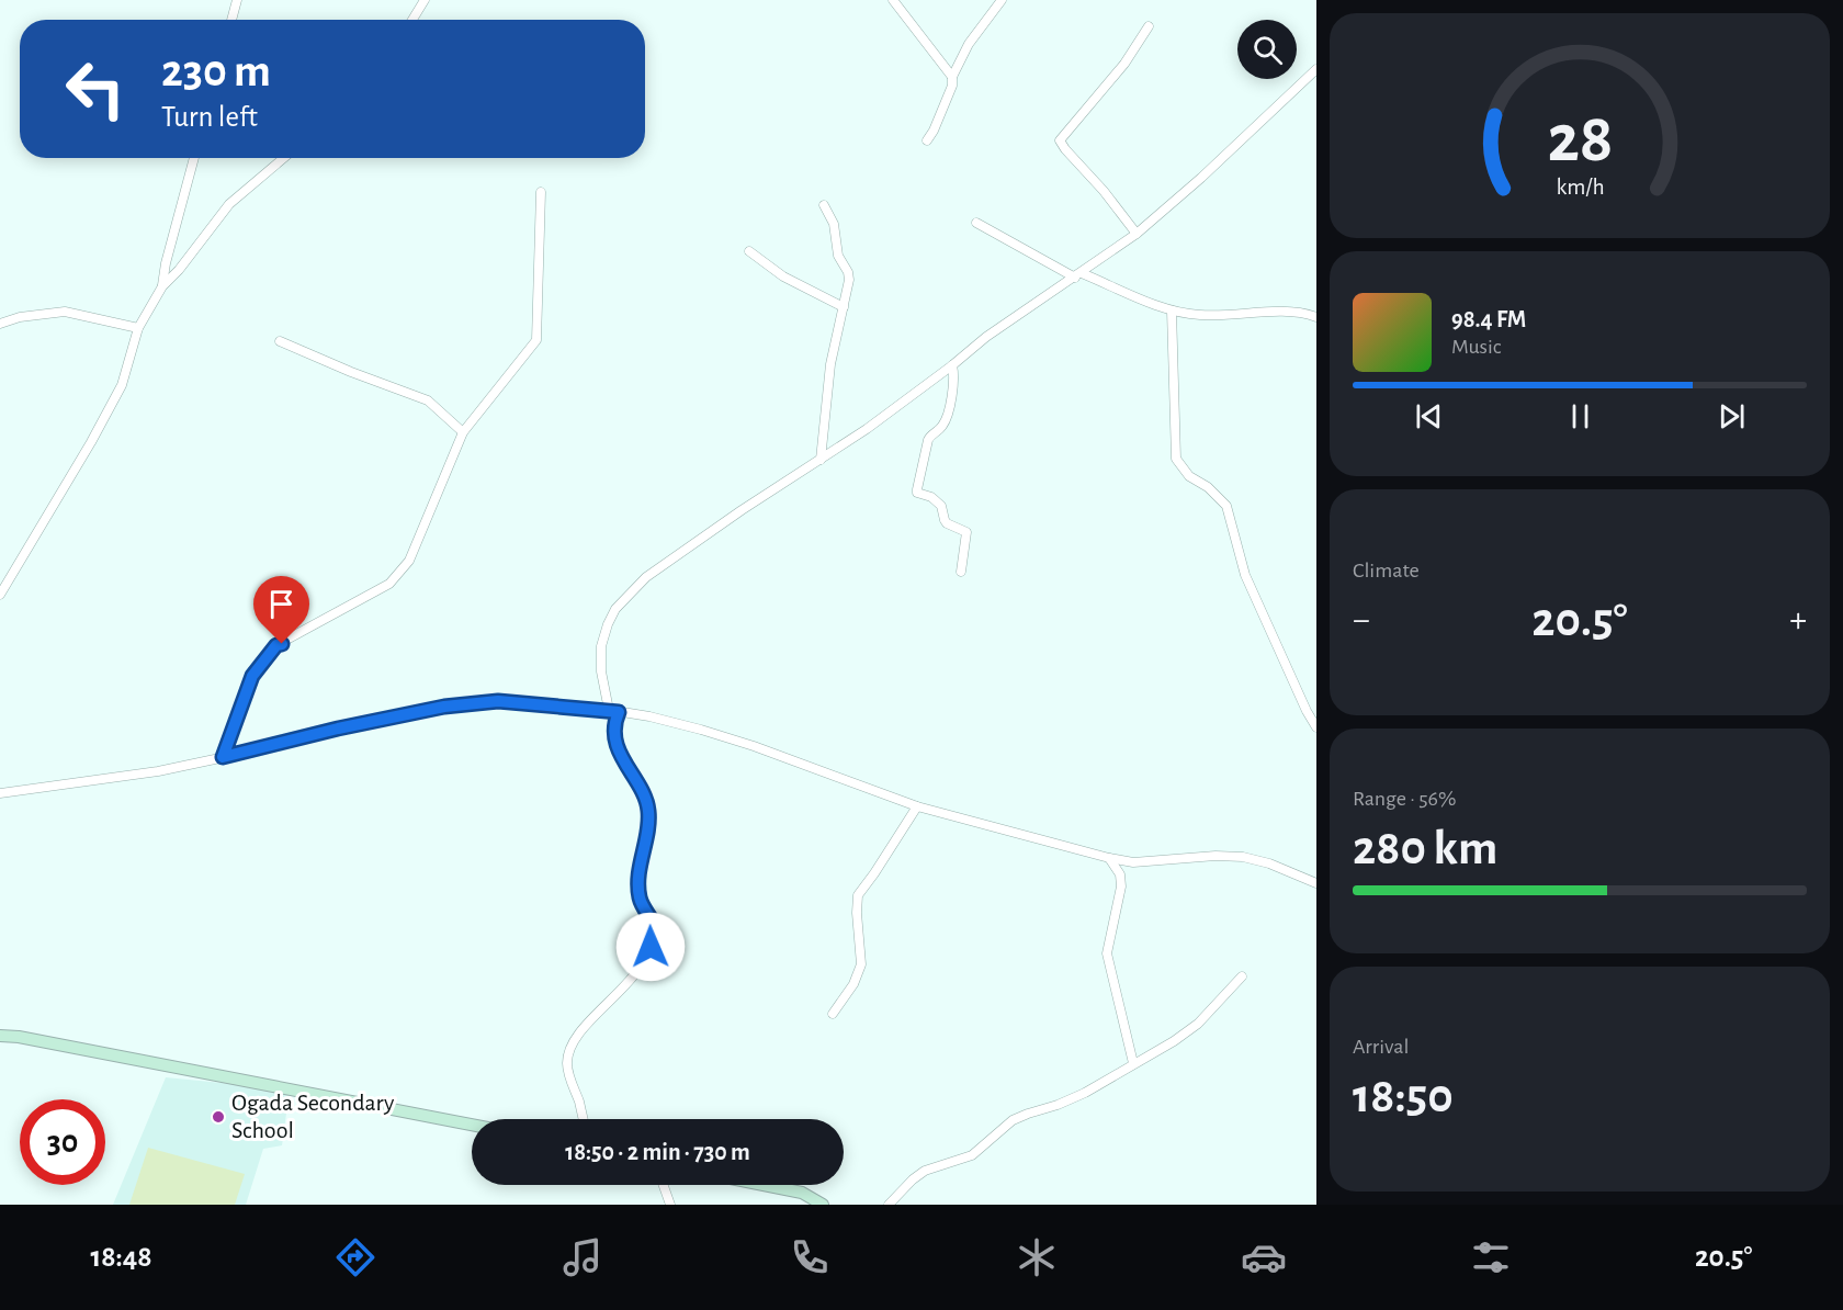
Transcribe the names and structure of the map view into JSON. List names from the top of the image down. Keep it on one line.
{"places":["Ogada Secondary School"],"page":{"turn":["230 m","Turn left"],"song":["98.4 FM","Music"],"tile":["Climate",["Range · 56%","280 km"],["Arrival","18:50"]],"heat":["−","20.5°","+"],"limit":"30","trip":"18:50 · 2 min · 730 m","tabs":["18:48","20.5°"],"gauge":["28","km/h"]}}
